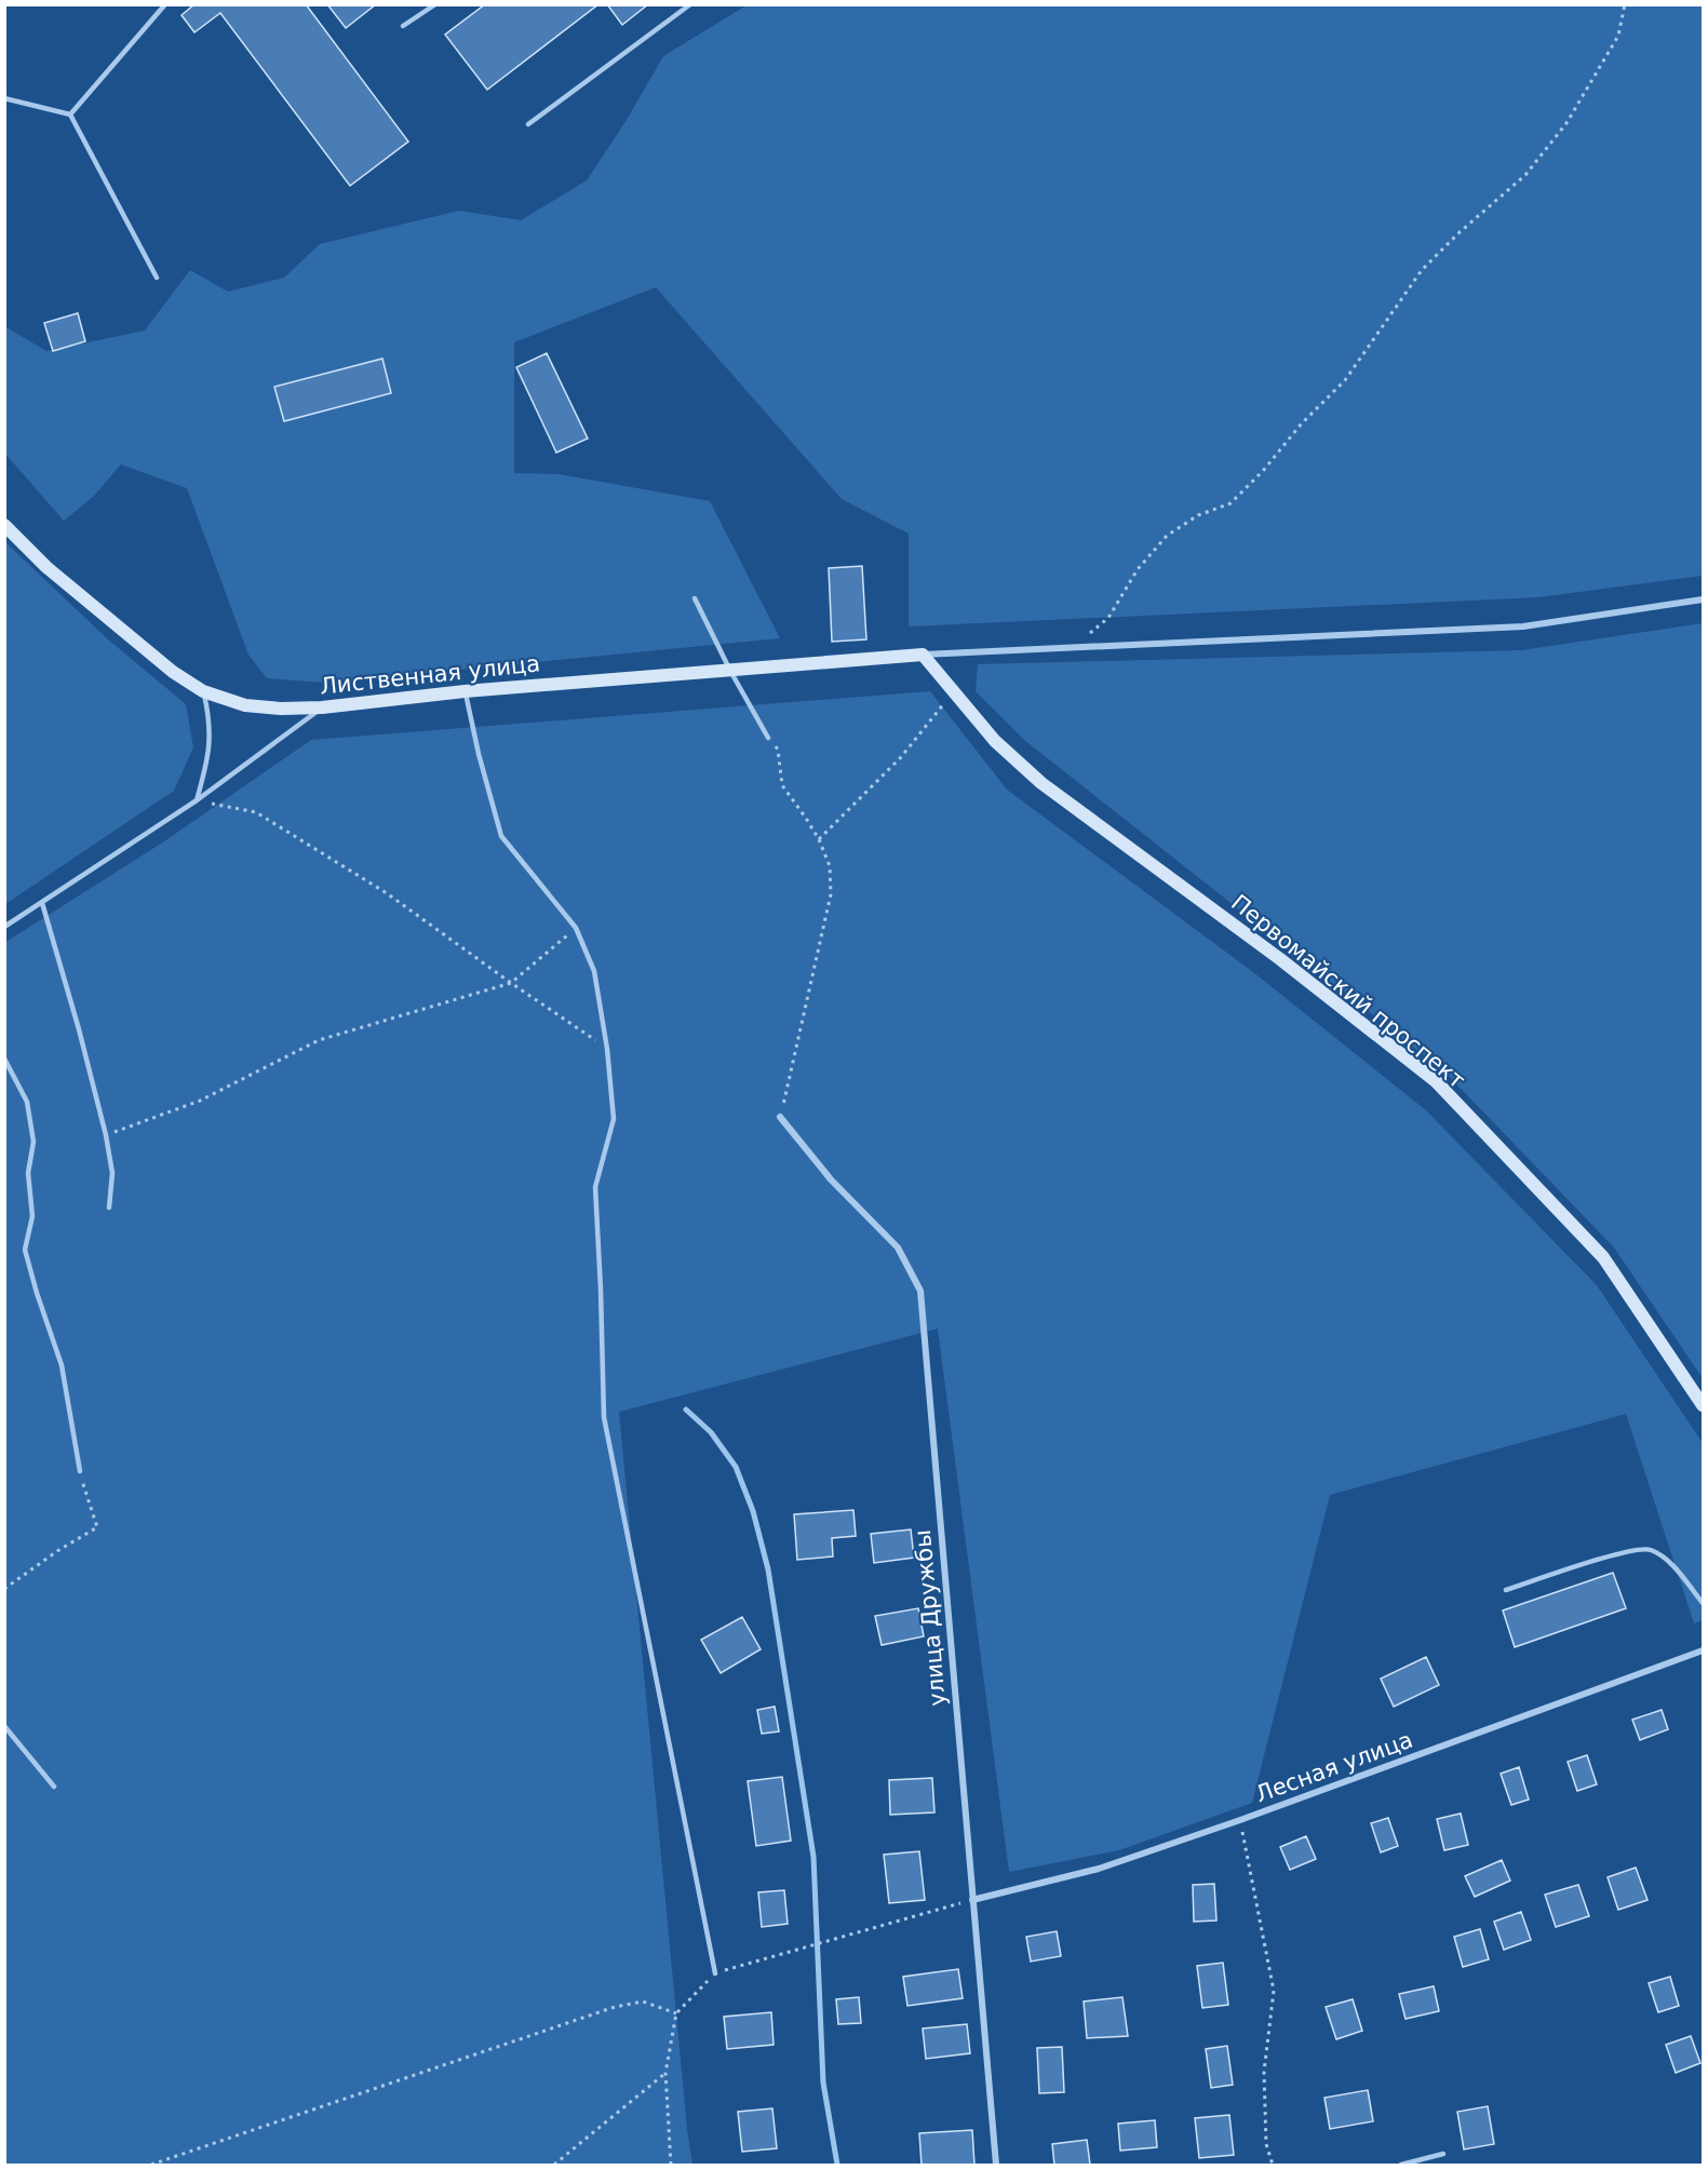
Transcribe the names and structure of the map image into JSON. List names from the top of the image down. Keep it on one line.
{"streets":{"street":["Лиственная улица","Первомайский проспект","улица Дружбы","Лесная улица"]},"crossings":[["Лиственная улица","Первомайский проспект"],["улица Дружбы","Лесная улица"]]}
